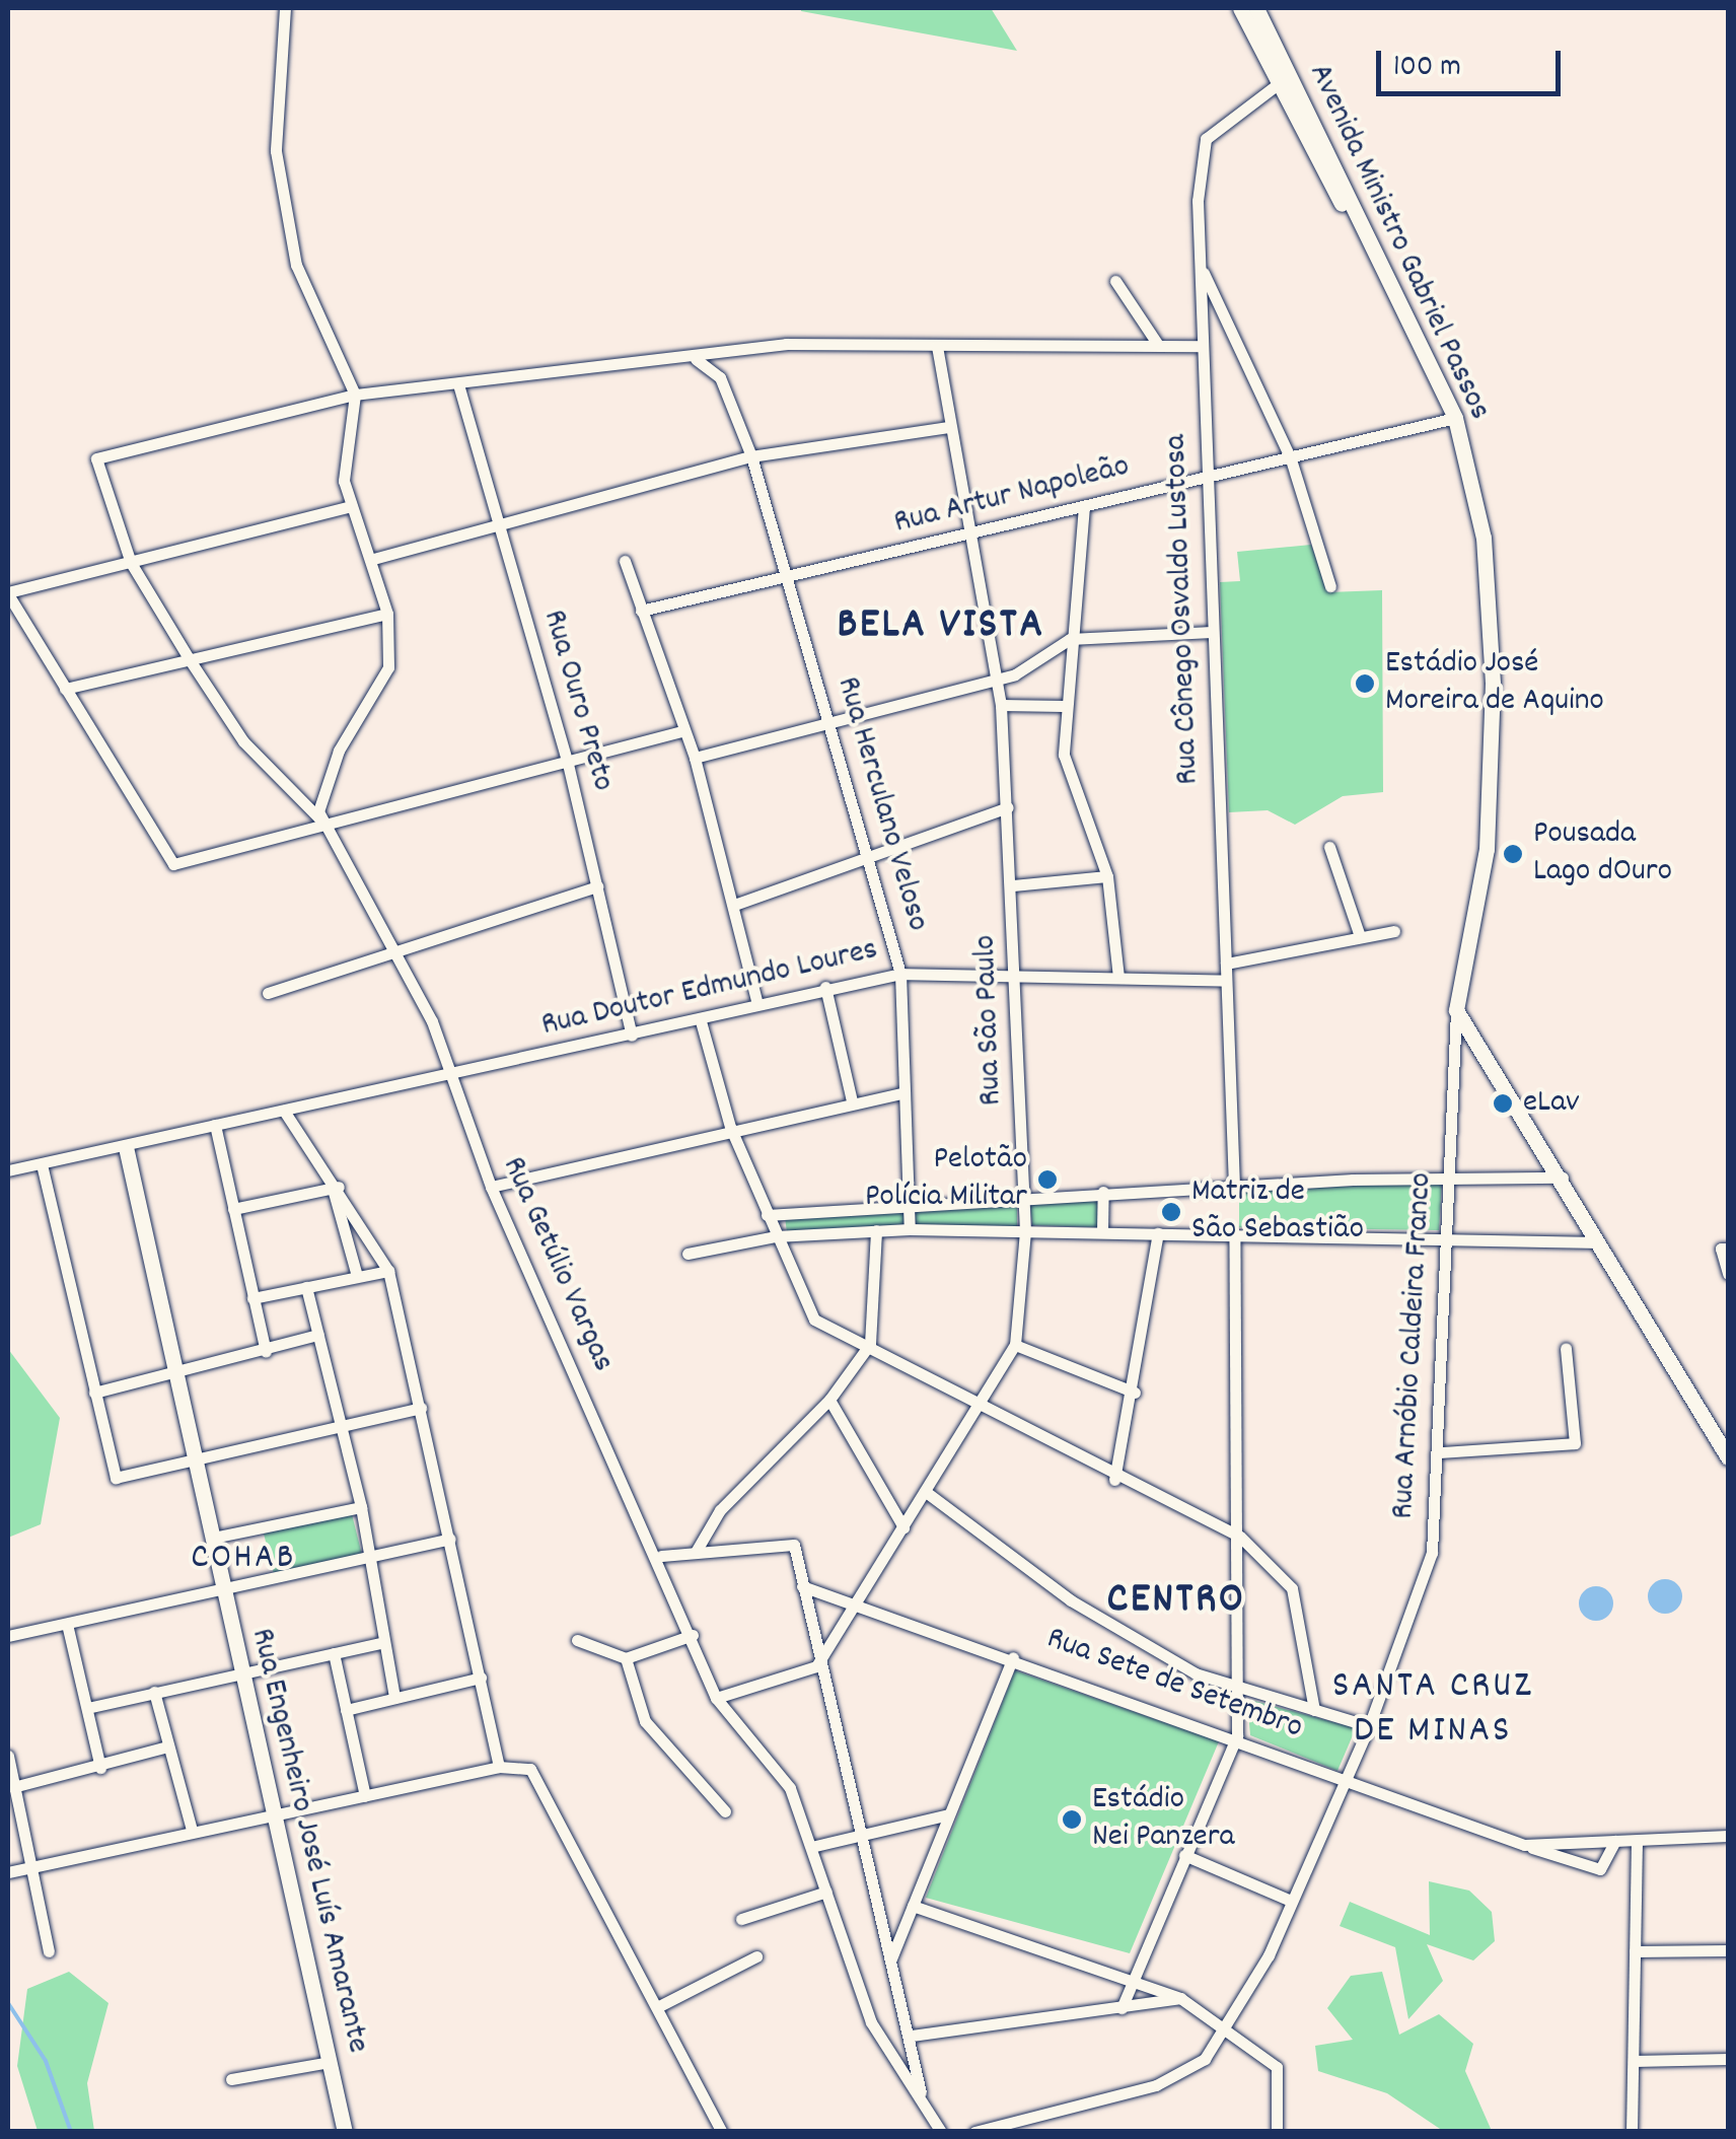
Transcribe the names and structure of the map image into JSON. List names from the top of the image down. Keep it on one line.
{"streets":{"main road":["Avenida Ministro Gabriel Passos","Rua Engenheiro José Luís Amarante"],"street":["Rua Artur Napoleão","Rua Cônego Osvaldo Lustosa","Rua Ouro Preto","Rua Herculano Veloso","Rua Doutor Edmundo Loures","Rua São Paulo","Rua Getúlio Vargas","Rua Arnóbio Caldeira Franco","Rua Sete de Setembro"]},"crossings":[["Avenida Ministro Gabriel Passos","Rua Artur Napoleão"],["Avenida Ministro Gabriel Passos","Rua Cônego Osvaldo Lustosa"],["Avenida Ministro Gabriel Passos","Rua Arnóbio Caldeira Franco"],["Rua Artur Napoleão","Rua Cônego Osvaldo Lustosa"],["Rua Artur Napoleão","Rua Herculano Veloso"],["Rua Artur Napoleão","Rua São Paulo"],["Rua Cônego Osvaldo Lustosa","Rua Doutor Edmundo Loures"],["Rua Ouro Preto","Rua Doutor Edmundo Loures"],["Rua Herculano Veloso","Rua Doutor Edmundo Loures"],["Rua Doutor Edmundo Loures","Rua São Paulo"],["Rua Doutor Edmundo Loures","Rua Getúlio Vargas"],["Rua Doutor Edmundo Loures","Rua Engenheiro José Luís Amarante"],["Rua São Paulo","Rua Sete de Setembro"],["Rua Arnóbio Caldeira Franco","Rua Sete de Setembro"]],"districts":["BELA VISTA","COHAB","CENTRO","SANTA CRUZ DE MINAS"],"places":["Estádio José Moreira de Aquino","Pousada Lago dOuro","eLav","Pelotão Polícia Militar","Matriz de São Sebastião","Estádio Nei Panzera"],"scale_bar":"100 m"}
